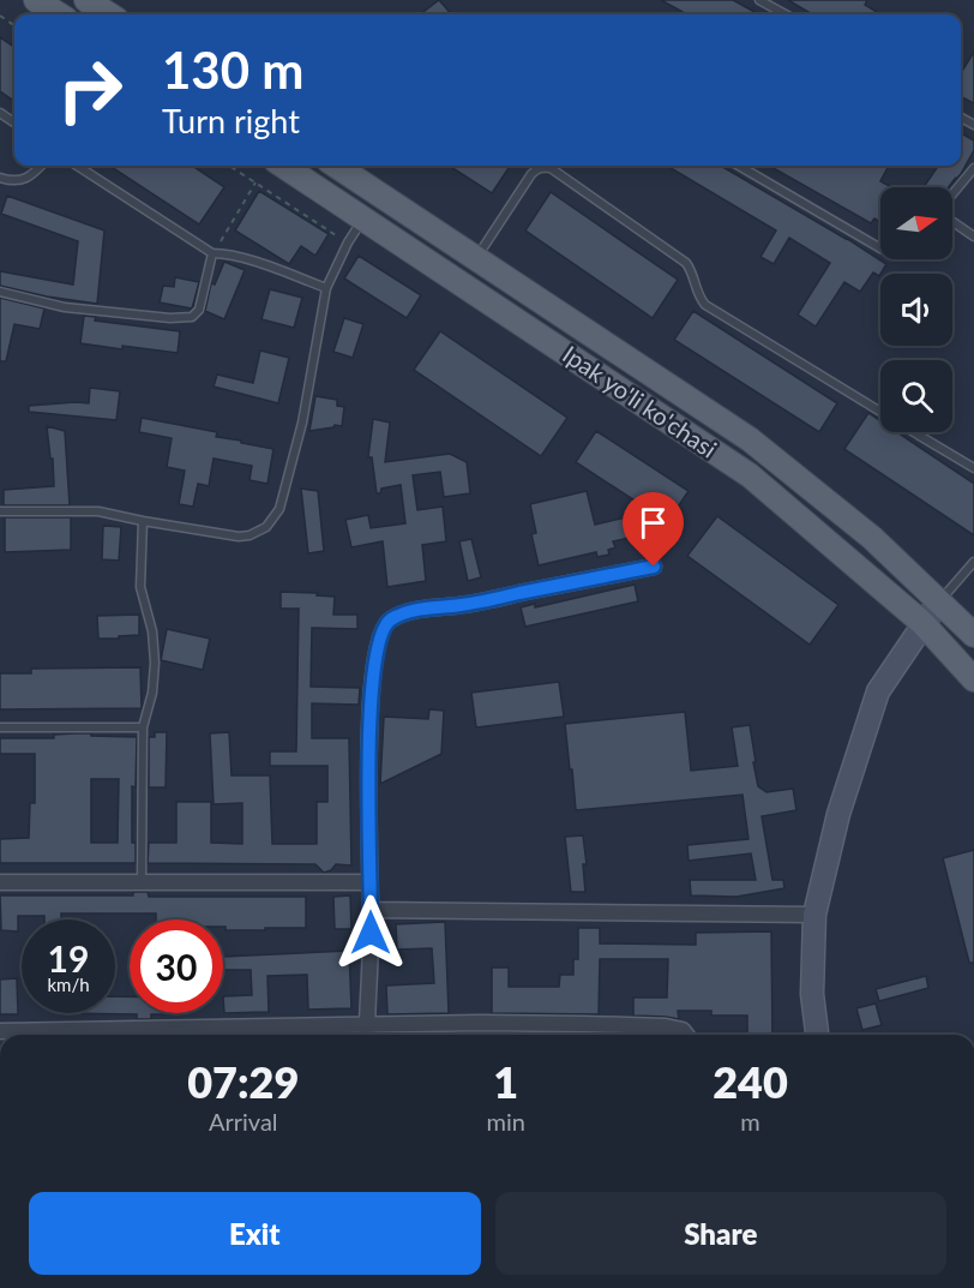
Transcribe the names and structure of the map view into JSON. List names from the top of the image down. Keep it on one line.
{"streets":{"main road":["Ipak yo'li ko'chasi"]},"north":"right","page":{"turn":["130 m","Turn right"],"speed":"19 km/h","limit":"30","eta":["07:29","Arrival","1","min","240","m"],"buttons":["Exit","Share"]}}
